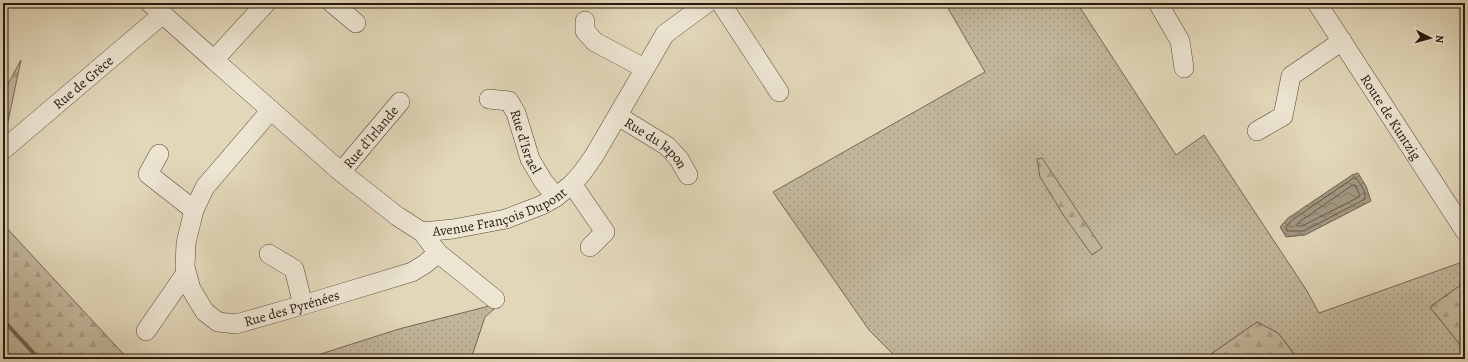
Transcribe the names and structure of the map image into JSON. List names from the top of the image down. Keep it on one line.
{"streets":{"street":["Rue de Grèce","Route de Kuntzig","Rue d'Irlande","Rue d'Israel","Rue du Japon","Avenue François Dupont","Rue des Pyrénées"]},"crossings":[["Rue de Grèce","Avenue François Dupont"],["Rue d'Irlande","Avenue François Dupont"],["Rue d'Israel","Avenue François Dupont"],["Rue du Japon","Avenue François Dupont"],["Avenue François Dupont","Rue des Pyrénées"]],"north":"right"}
